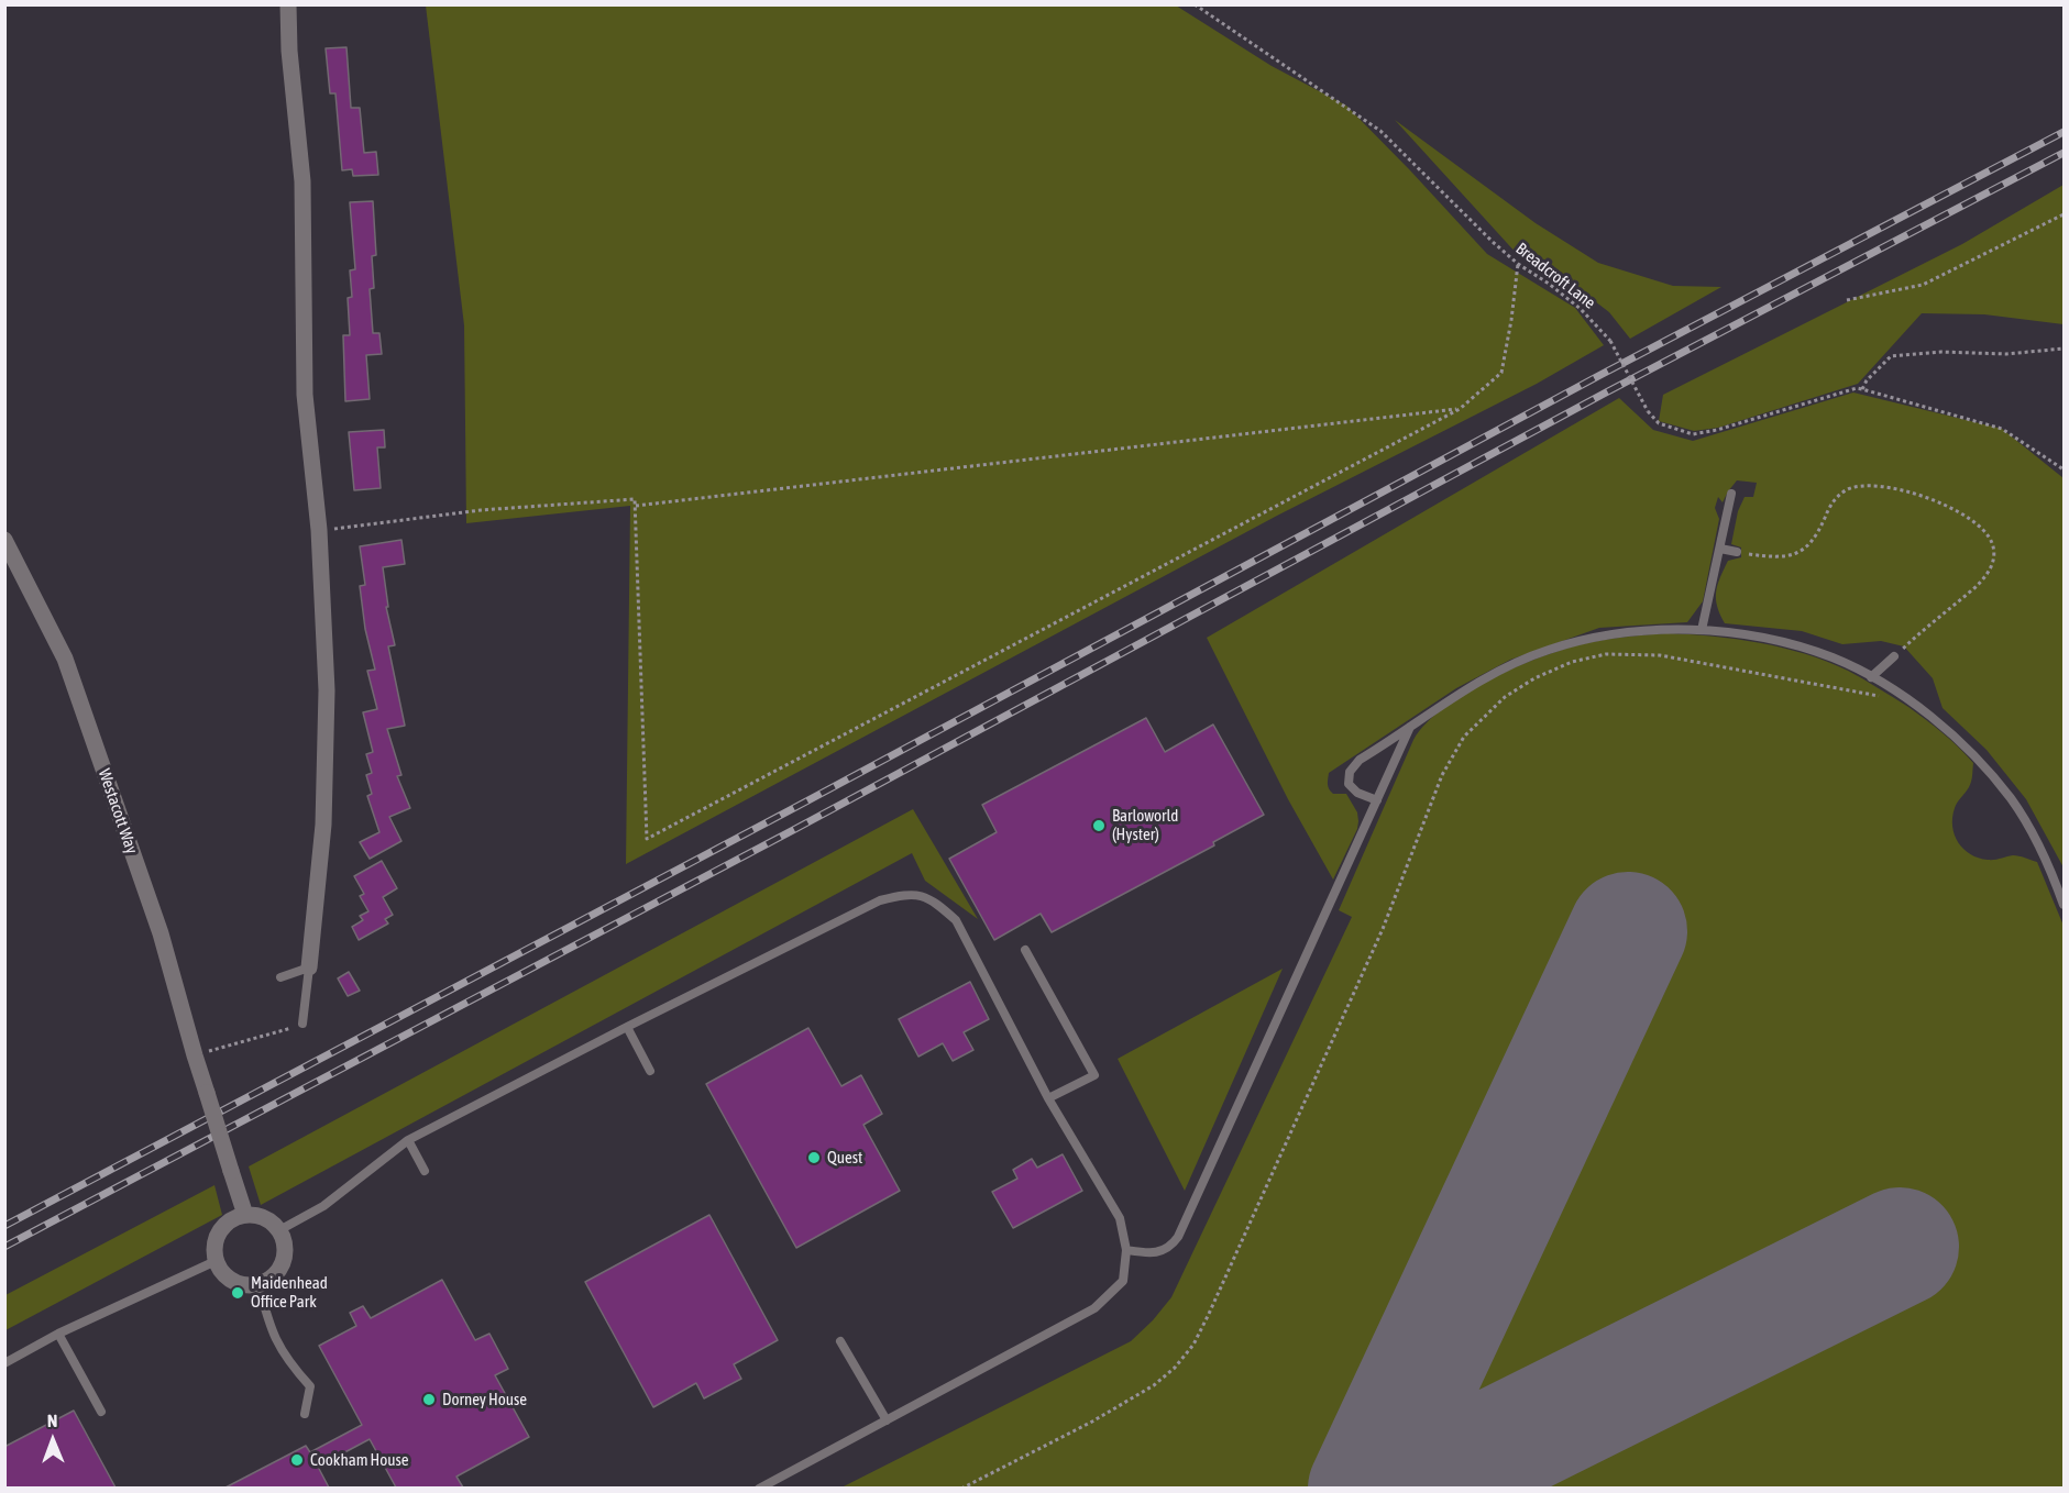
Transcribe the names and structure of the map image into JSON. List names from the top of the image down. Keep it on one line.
{"streets":{"street":["Westacott Way"],"path":["Breadcroft Lane"]},"places":["Barloworld (Hyster)","Quest","Maidenhead Office Park","Dorney House","Cookham House"],"north":"top"}
